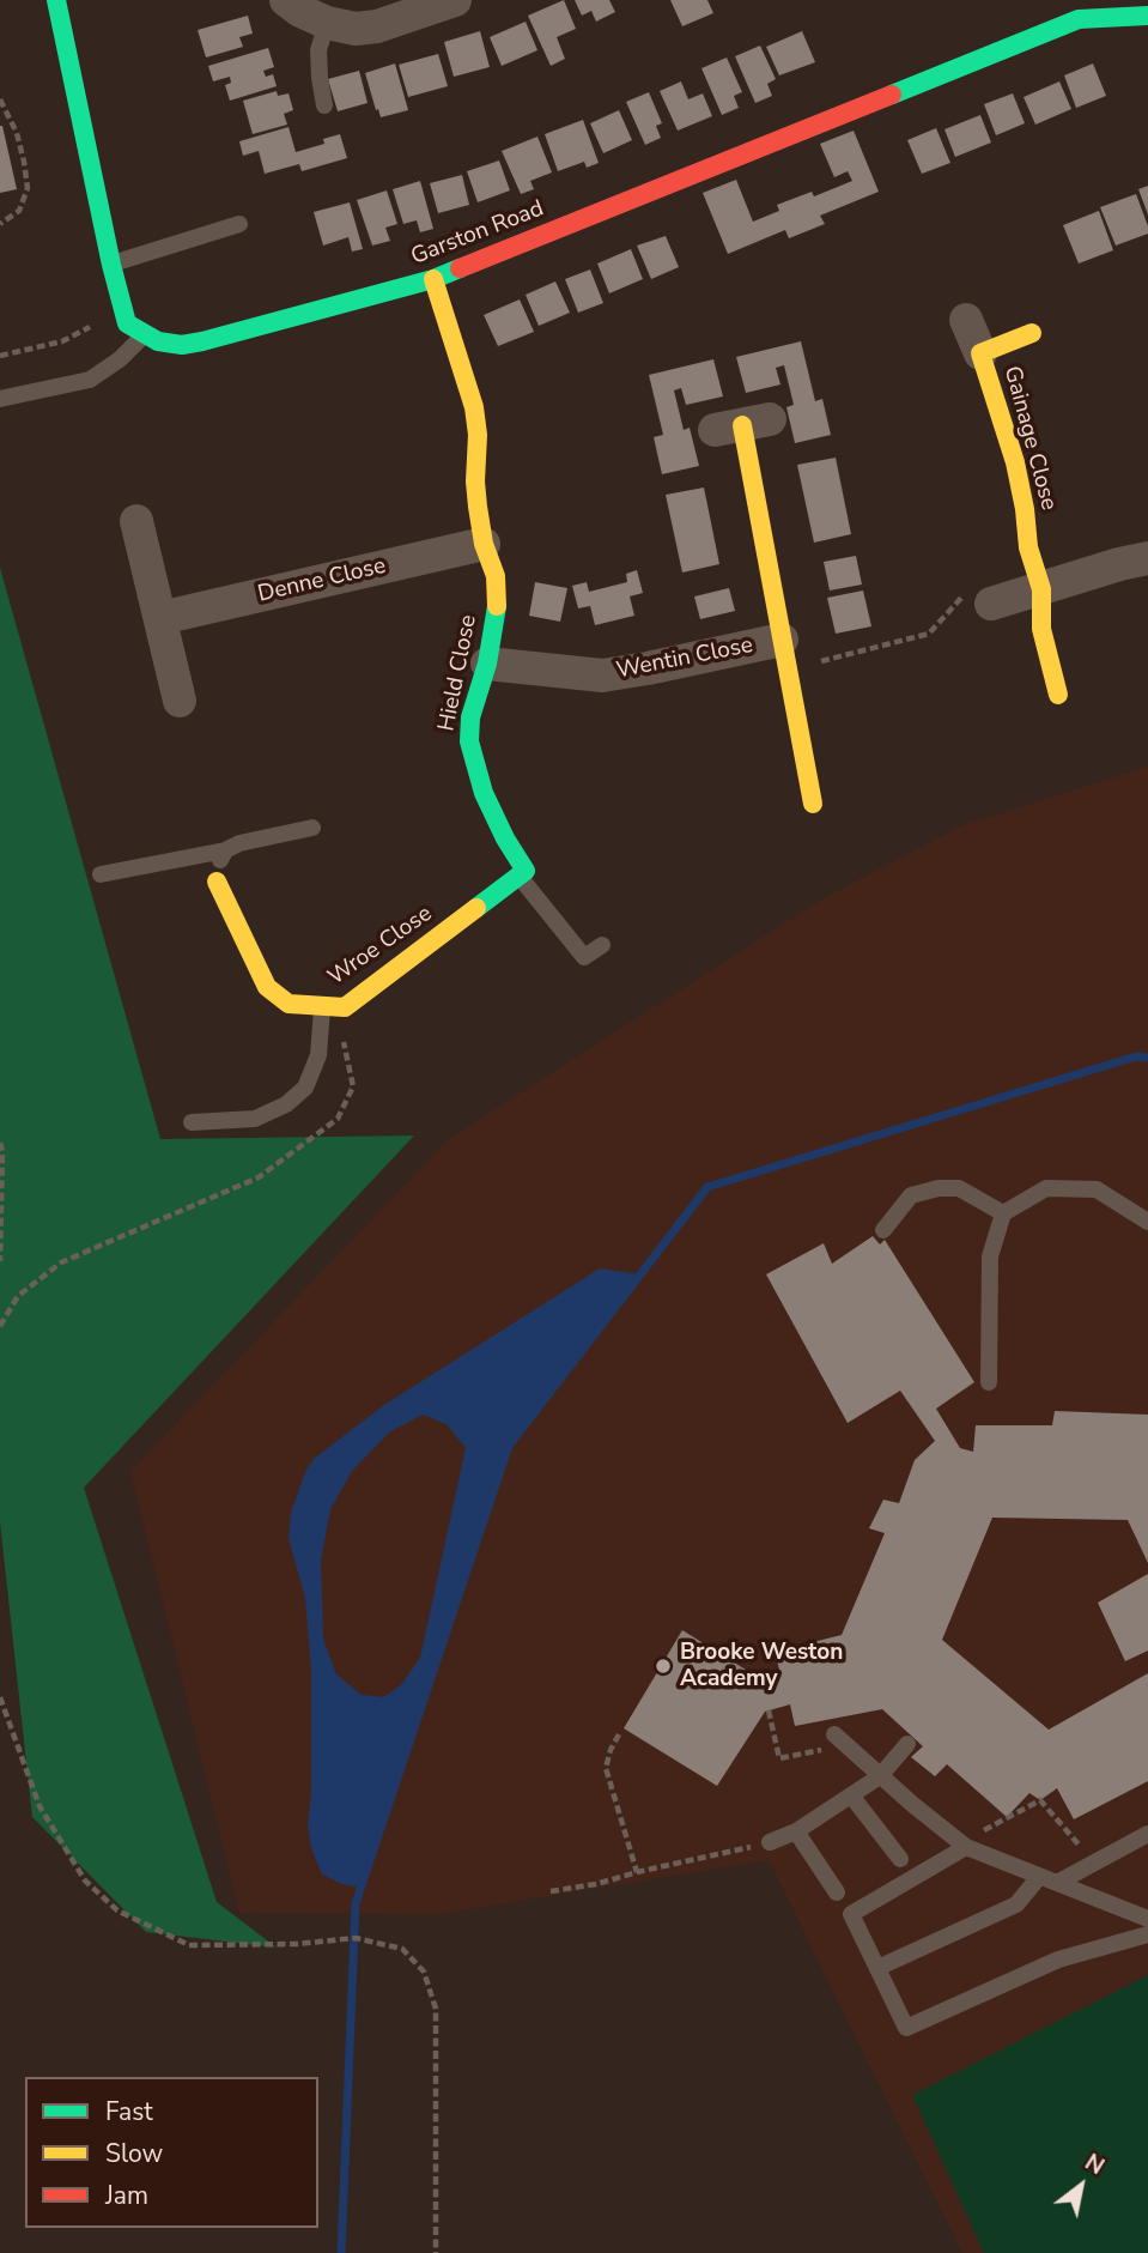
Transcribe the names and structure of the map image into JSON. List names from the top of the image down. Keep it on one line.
{"streets":{"street":["Garston Road","Gainage Close","Denne Close","Wentin Close","Hield Close","Wroe Close"]},"crossings":[["Garston Road","Hield Close"],["Denne Close","Hield Close"],["Wentin Close","Hield Close"],["Hield Close","Wroe Close"]],"places":["Brooke Weston Academy"],"legend":["Fast","Slow","Jam"],"north":"top right"}
